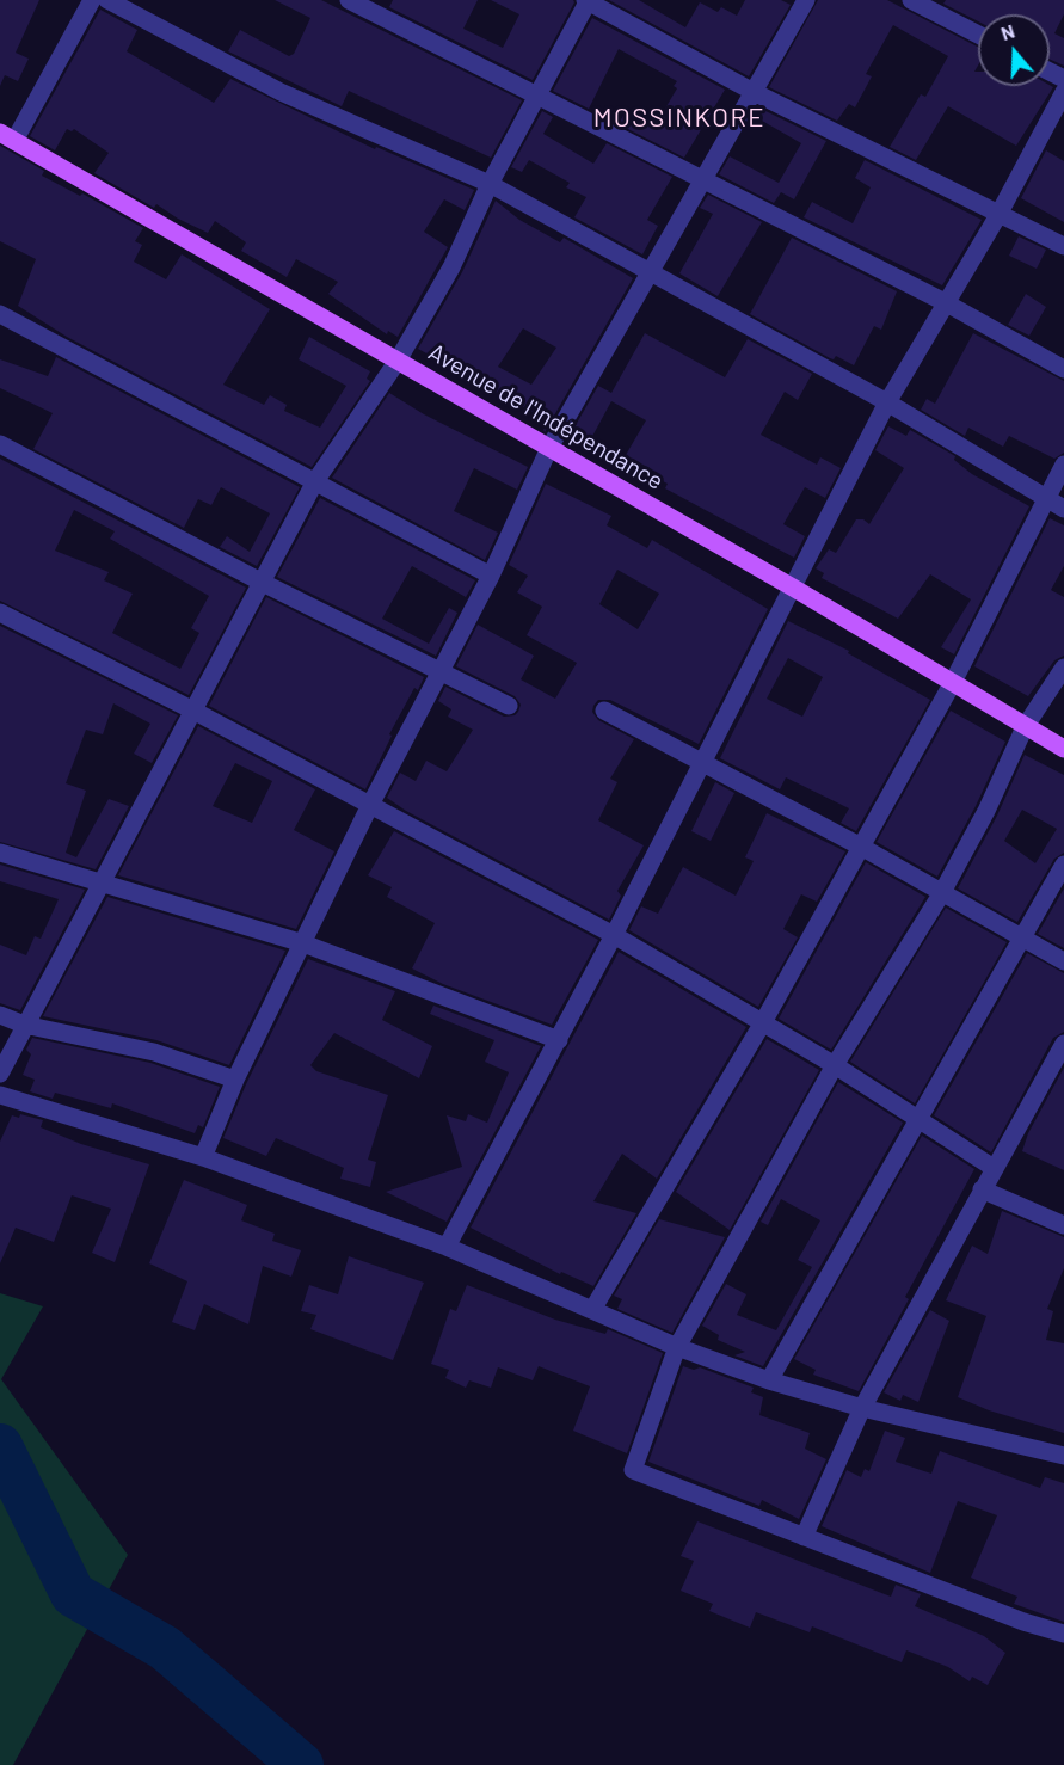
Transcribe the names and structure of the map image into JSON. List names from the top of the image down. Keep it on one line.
{"streets":{"main road":["Avenue de l'Indépendance"]},"districts":["MOSSINKORE"],"north":"top"}
